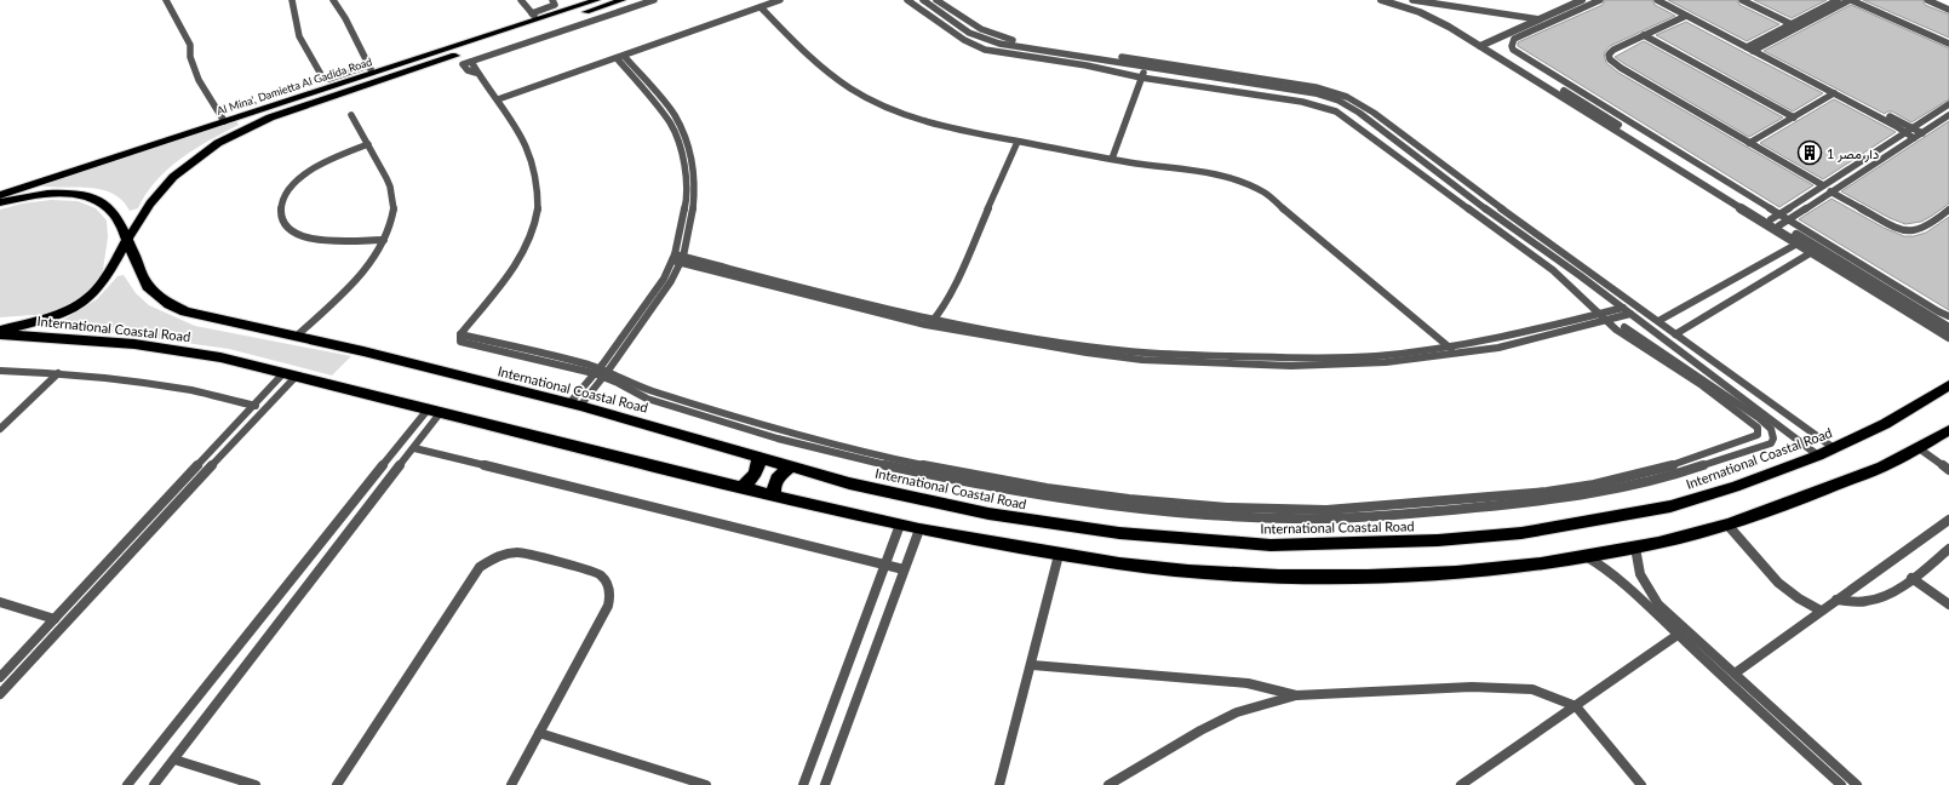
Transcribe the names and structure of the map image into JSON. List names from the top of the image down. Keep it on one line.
{"streets":{"highway":["International Coastal Road"],"main road":["Al Mina', Damietta Al Gadida Road"]},"crossings":[["Al Mina', Damietta Al Gadida Road","International Coastal Road"]],"places":{"building":["دار مصر 1"]}}
